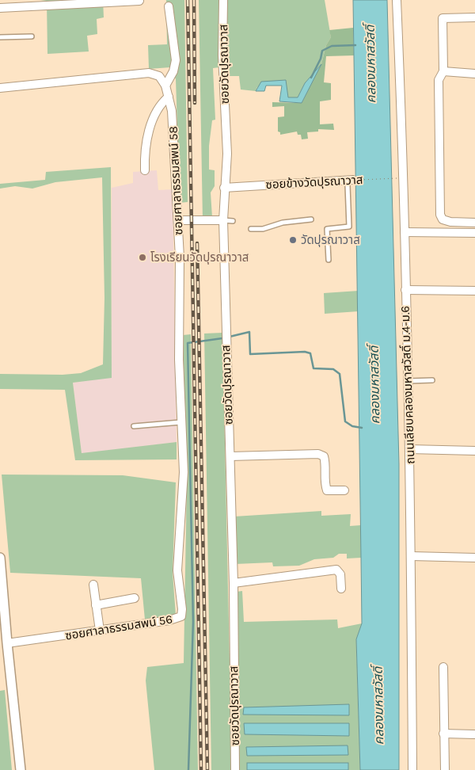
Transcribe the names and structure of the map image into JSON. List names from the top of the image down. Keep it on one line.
{"streets":{"street":["ซอยวัดปุรณาวาส","ซอยศาลาธรรมสพน์ 58","ซอยข้างวัดปุรณาวาส","ถนนเลียบคลองมหาสวัสดิ์ ม.4-ม.6","ซอยศาลาธรรมสพน์ 56"]},"crossings":[["ซอยวัดปุรณาวาส","ซอยข้างวัดปุรณาวาส"],["ซอยศาลาธรรมสพน์ 58","ซอยศาลาธรรมสพน์ 56"],["ซอยข้างวัดปุรณาวาส","ถนนเลียบคลองมหาสวัสดิ์ ม.4-ม.6"]],"water":["คลองมหาสวัสดิ์"],"places":["วัดปุรณาวาส","โรงเรียนวัดปุรณาวาส"]}
